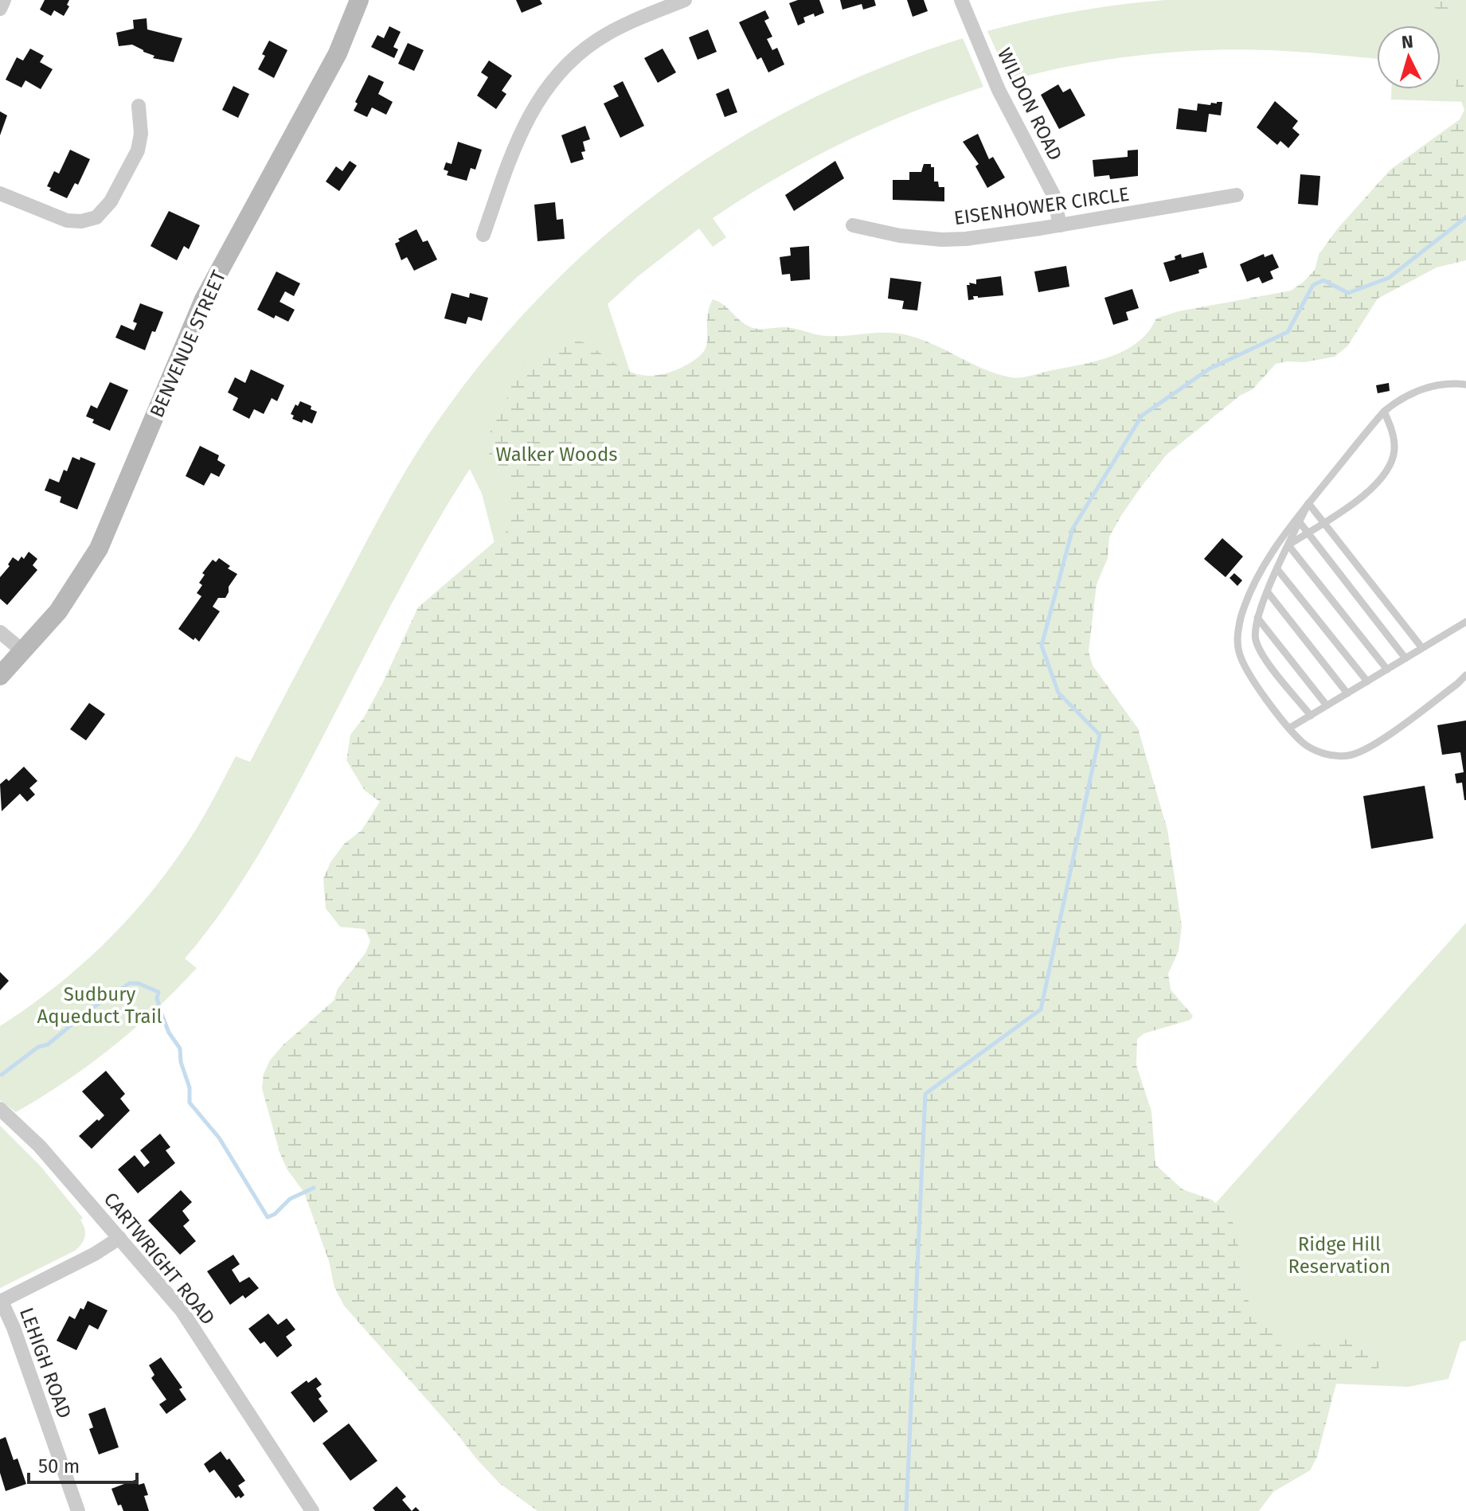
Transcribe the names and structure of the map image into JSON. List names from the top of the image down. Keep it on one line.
{"streets":{"street":["WILDON ROAD","EISENHOWER CIRCLE","BENVENUE STREET","CARTWRIGHT ROAD","LEHIGH ROAD"]},"crossings":[["WILDON ROAD","EISENHOWER CIRCLE"]],"parks":["Walker Woods","Sudbury Aqueduct Trail","Ridge Hill Reservation"],"scale_bar":"50 m","north":"top"}
